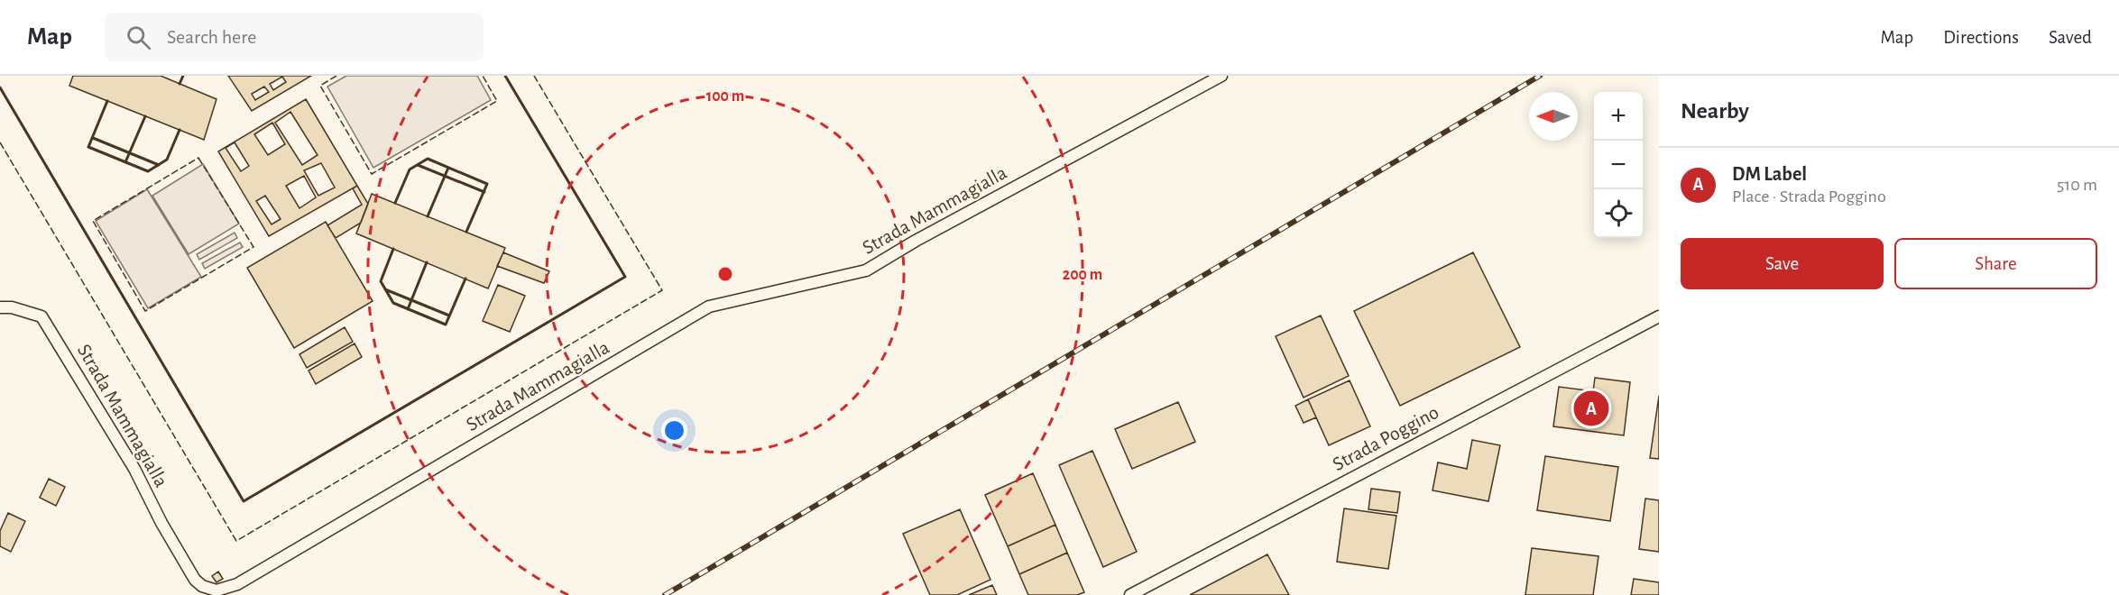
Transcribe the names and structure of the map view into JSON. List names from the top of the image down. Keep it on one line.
{"streets":{"street":["Strada Mammagialla","Strada Poggino"]},"north":"left","page":{"header":"Map","search":"Search here","nav":["Map","Directions","Saved"],"heading":"Nearby","map_buttons":["+","−"],"list":[{"mark":"A","name":"DM Label","note":"Place · Strada Poggino","value":"510 m"}],"buttons":["Save","Share"],"pins":"A"},"rings":["100 m","200 m"]}
